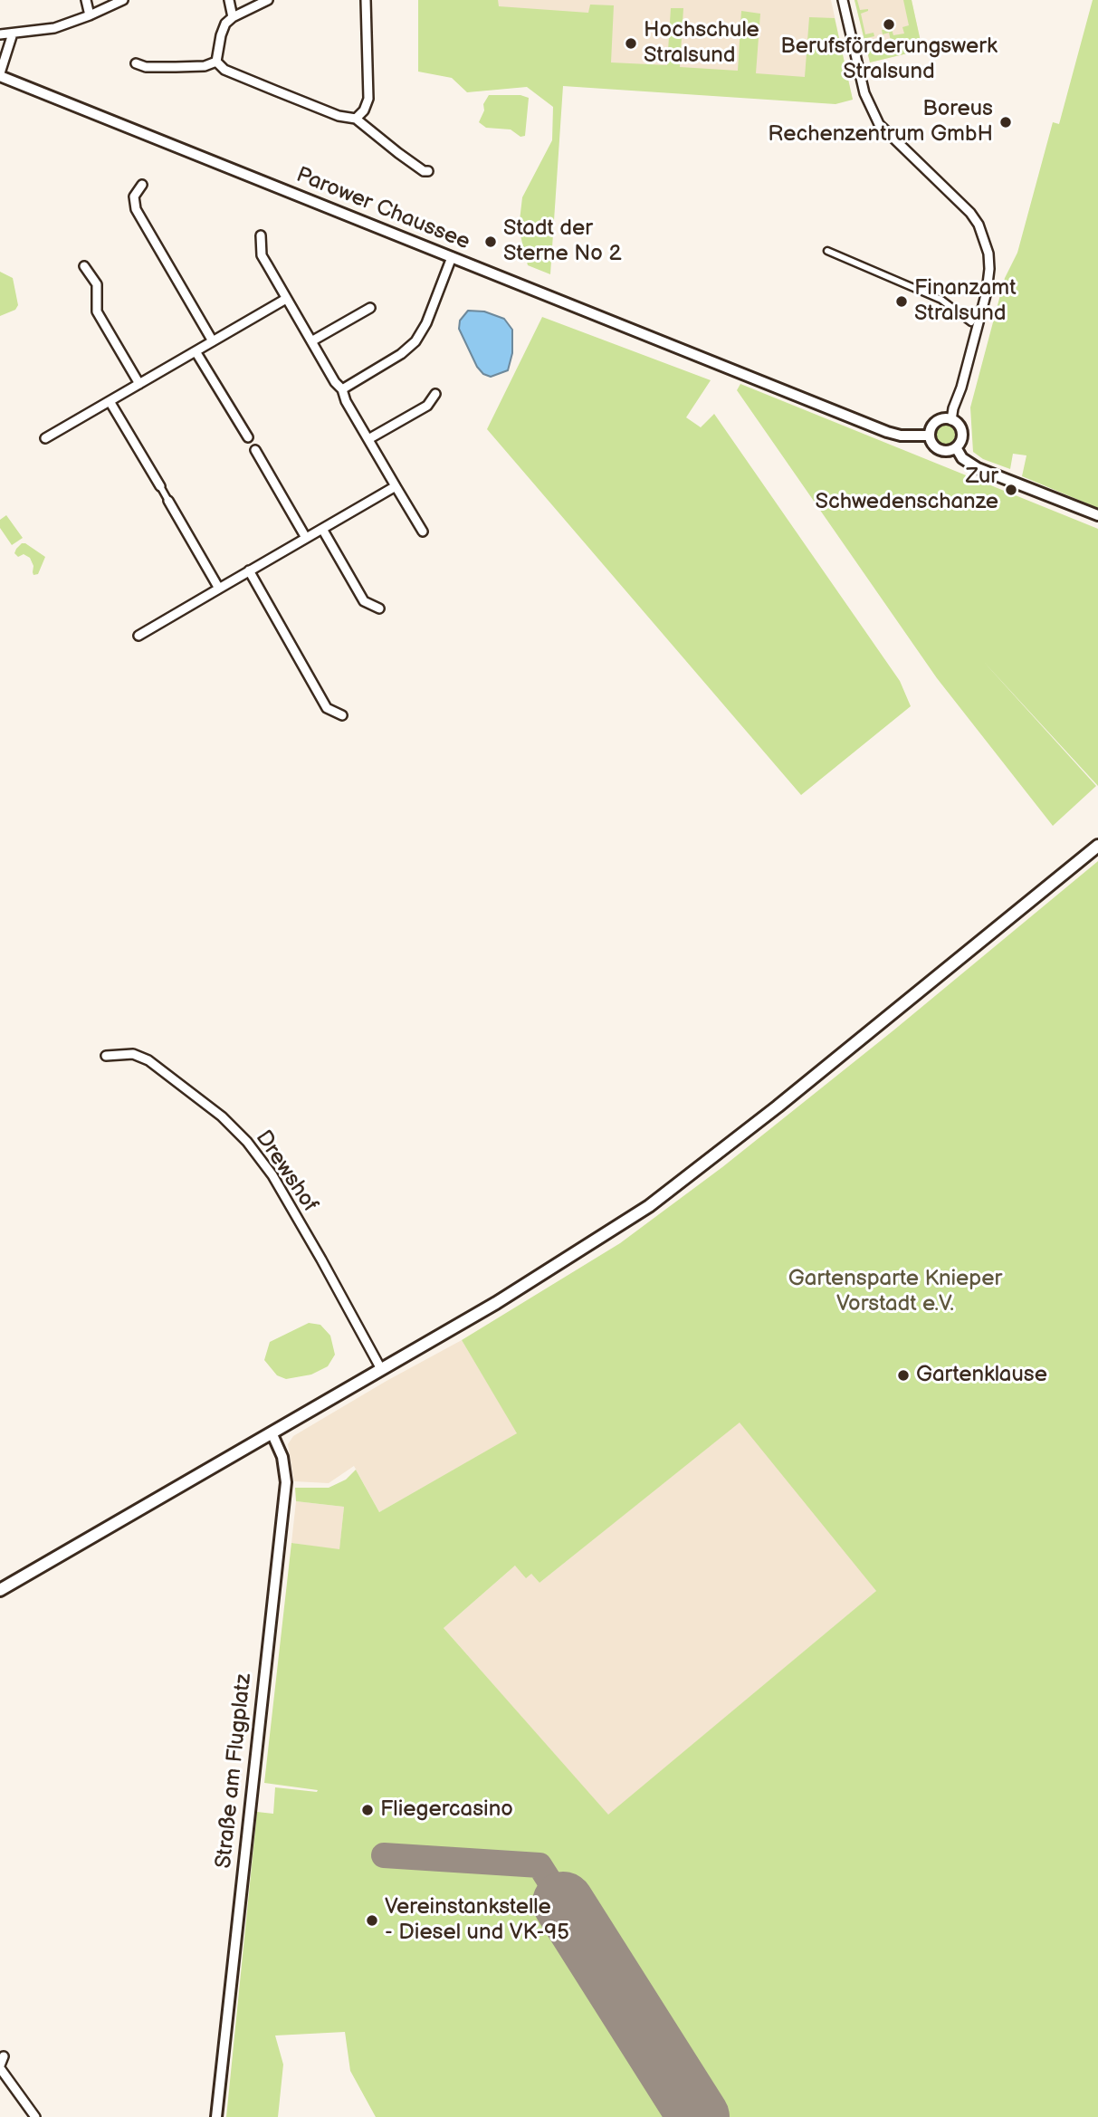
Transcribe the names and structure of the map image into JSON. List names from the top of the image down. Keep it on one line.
{"streets":{"street":["Parower Chaussee","Drewshof","Straße am Flugplatz"]},"parks":["Gartensparte Knieper Vorstadt e.V."],"places":["Berufsförderungswerk Stralsund","Hochschule Stralsund","Boreus Rechenzentrum GmbH","Stadt der Sterne No 2","Finanzamt Stralsund","Zur Schwedenschanze","Gartenklause","Fliegercasino","Vereinstankstelle - Diesel und VK-95"]}
